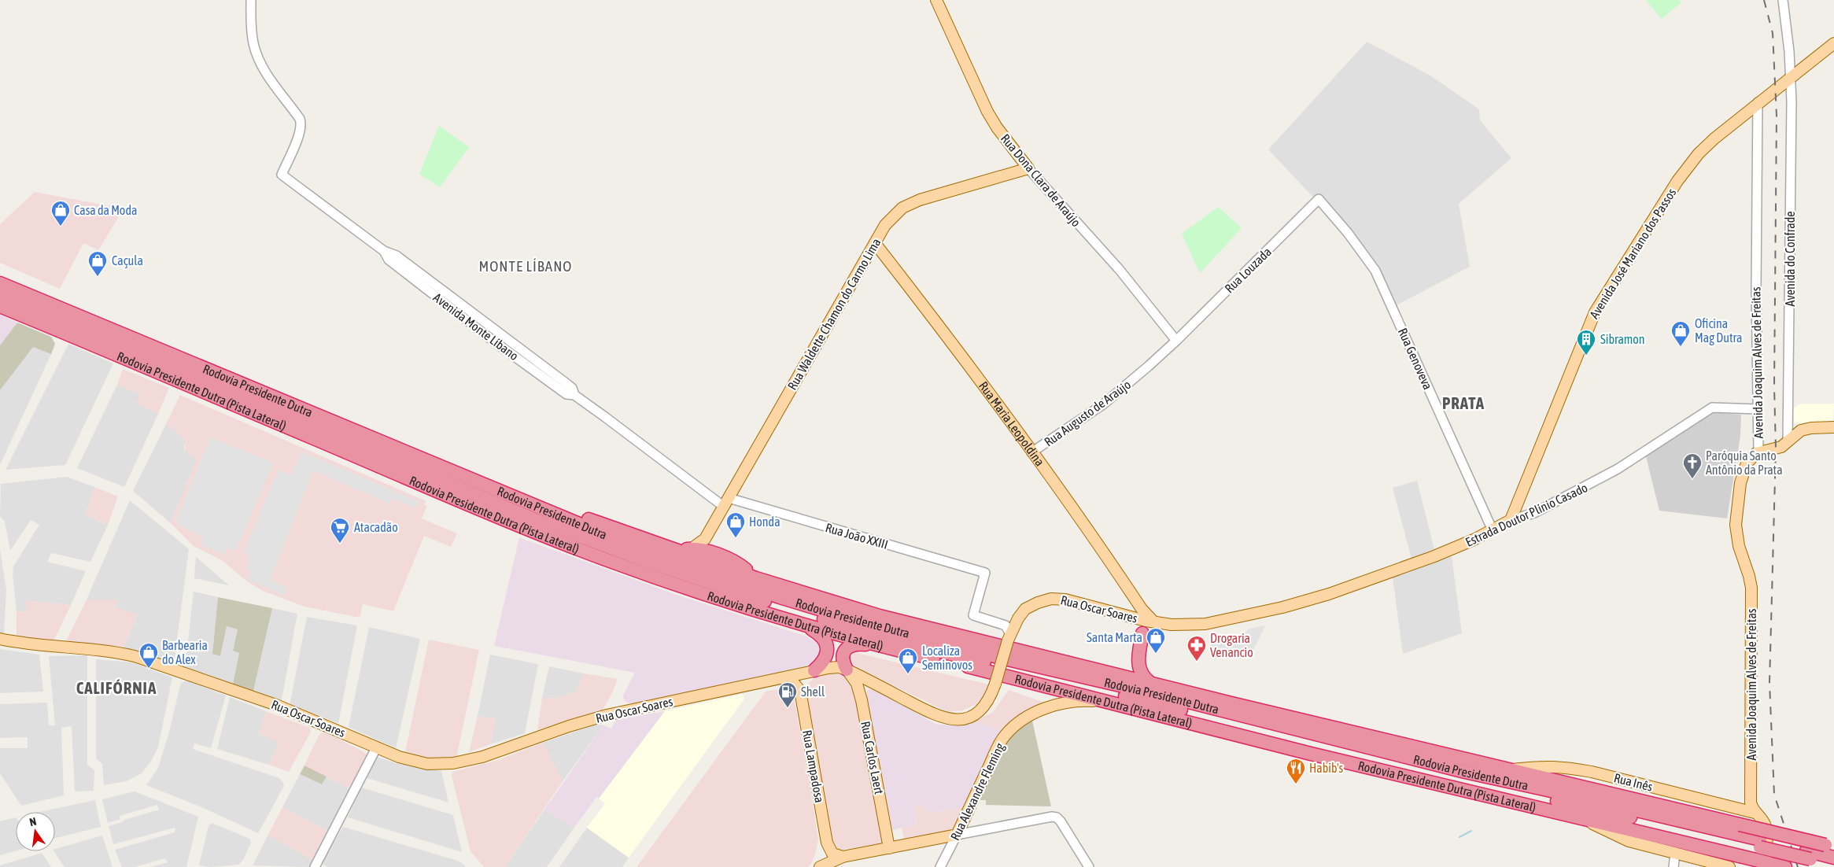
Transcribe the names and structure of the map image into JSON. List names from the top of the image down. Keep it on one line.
{"streets":{"highway":["Rodovia Presidente Dutra (Pista Lateral)","Rodovia Presidente Dutra","Rua Maria Leopoldina"],"main road":["Rua Dona Clara de Araújo","Avenida José Mariano dos Passos","Rua Waldette Chamon do Carmo Lima","Avenida Joaquim Alves de Freitas","Estrada Doutor Plínio Casado","Rua Oscar Soares","Rua Carlos Laert","Rua Lampadosa","Rua Inês","Rua Alexandre Fleming"],"street":["Avenida do Confrade","Rua Louzada","Avenida Monte Líbano","Rua Genoveva","Rua Augusto de Araújo","Rua João XXIII"]},"crossings":[["Rua Dona Clara de Araújo","Rua Louzada"],["Rua Dona Clara de Araújo","Rua Waldette Chamon do Carmo Lima"],["Rua Dona Clara de Araújo","Rua Augusto de Araújo"],["Avenida José Mariano dos Passos","Avenida do Confrade"],["Avenida José Mariano dos Passos","Avenida Joaquim Alves de Freitas"],["Avenida José Mariano dos Passos","Estrada Doutor Plínio Casado"],["Rua Louzada","Rua Genoveva"],["Rua Louzada","Rua Augusto de Araújo"],["Rua Waldette Chamon do Carmo Lima","Avenida Monte Líbano"],["Rua Waldette Chamon do Carmo Lima","Rua Maria Leopoldina"],["Rua Waldette Chamon do Carmo Lima","Rua João XXIII"],["Avenida Monte Líbano","Rua João XXIII"],["Rua Genoveva","Estrada Doutor Plínio Casado"],["Avenida Joaquim Alves de Freitas","Estrada Doutor Plínio Casado"],["Avenida Joaquim Alves de Freitas","Rua Inês"],["Rodovia Presidente Dutra (Pista Lateral)","Rodovia Presidente Dutra"],["Rodovia Presidente Dutra (Pista Lateral)","Rua Maria Leopoldina"],["Rodovia Presidente Dutra (Pista Lateral)","Rua Inês"],["Rodovia Presidente Dutra (Pista Lateral)","Rua Alexandre Fleming"],["Rua Augusto de Araújo","Rua Maria Leopoldina"],["Rua Maria Leopoldina","Rua Oscar Soares"],["Estrada Doutor Plínio Casado","Rua Oscar Soares"],["Rua João XXIII","Rua Oscar Soares"],["Rua Oscar Soares","Rua Carlos Laert"]],"districts":["MONTE LÍBANO","PRATA","CALIFÓRNIA"],"places":{"shop":["Casa da Moda","Caçula","Oficina Mag Dutra","Honda","Santa Marta","Barbearia do Alex","Localiza Seminovos"],"building":["Sibramon"],"church":["Paróquia Santo Antônio da Prata"],"supermarket":["Atacadão"],"pharmacy":["Drogaria Venancio"],"fuel station":["Shell"],"restaurant":["Habib's"]},"north":"top"}
